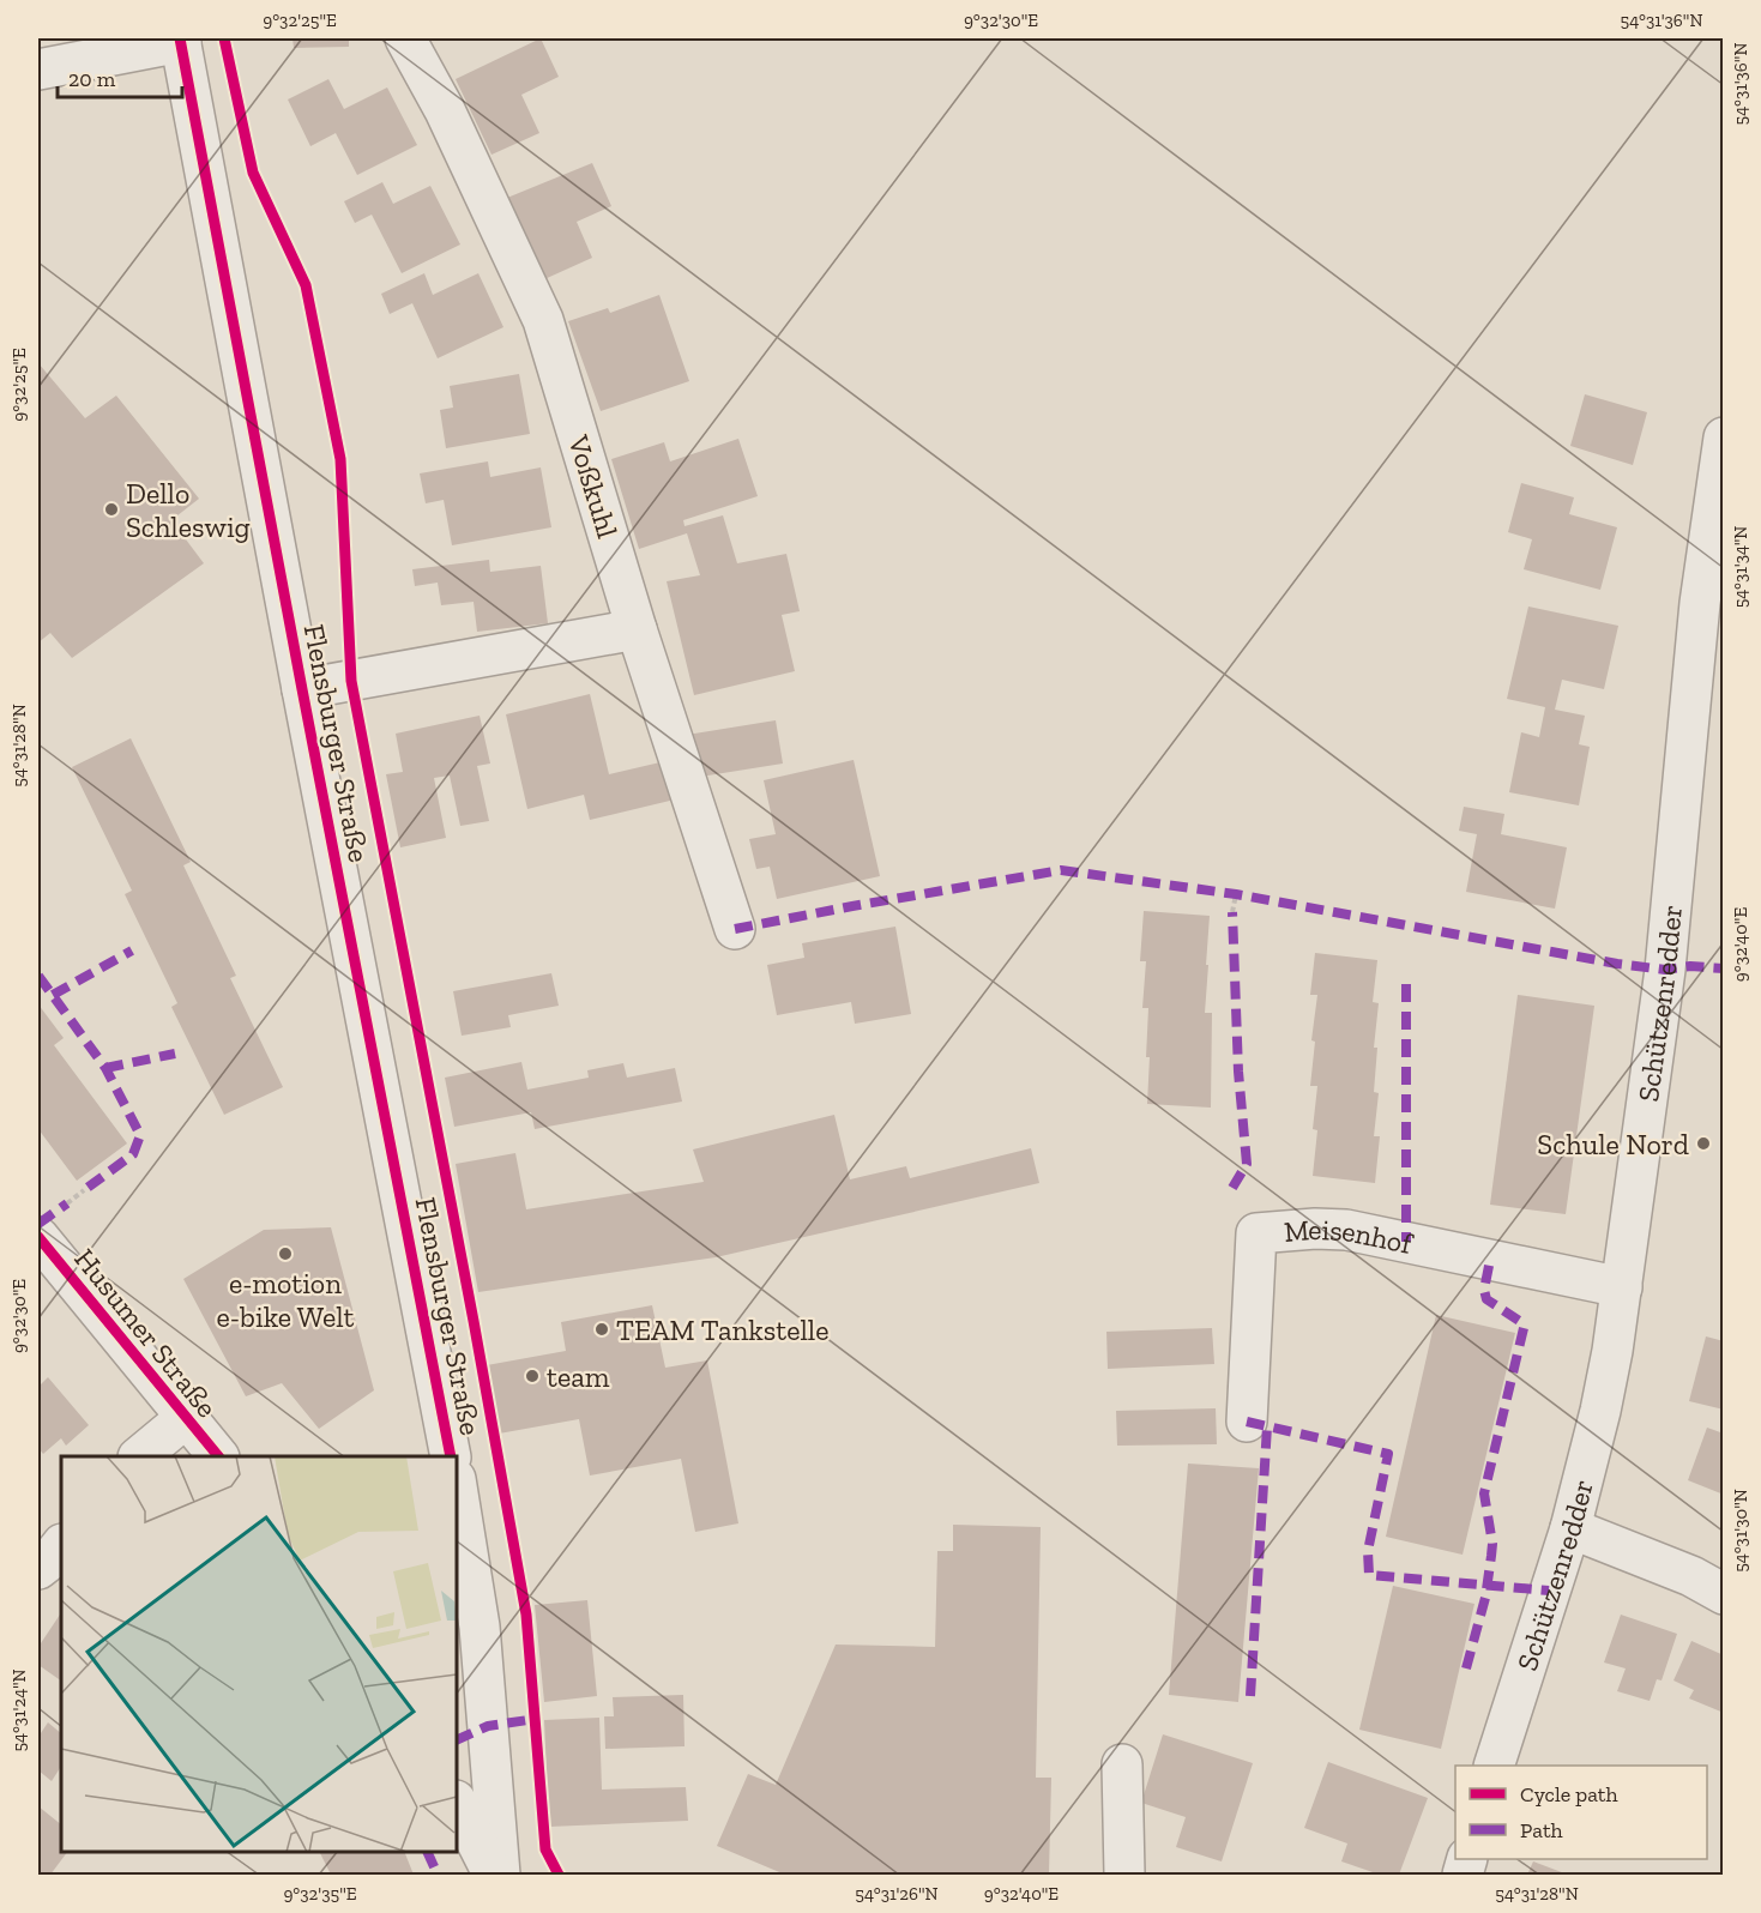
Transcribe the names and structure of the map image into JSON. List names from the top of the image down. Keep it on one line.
{"streets":{"street":["Voßkuhl","Flensburger Straße","Schützenredder","Meisenhof","Husumer Straße"]},"crossings":[["Schützenredder","Meisenhof"]],"places":["Dello Schleswig","Schule Nord","e-motion e-bike Welt","TEAM Tankstelle","team"],"legend":["Cycle path","Path"],"scale_bar":"20 m","coordinates":["9°32'25\"E","9°32'30\"E","54°31'36\"N","54°31'34\"N","54°31'28\"N","9°32'40\"E","54°31'30\"N","54°31'24\"N","9°32'35\"E","54°31'26\"N"]}
